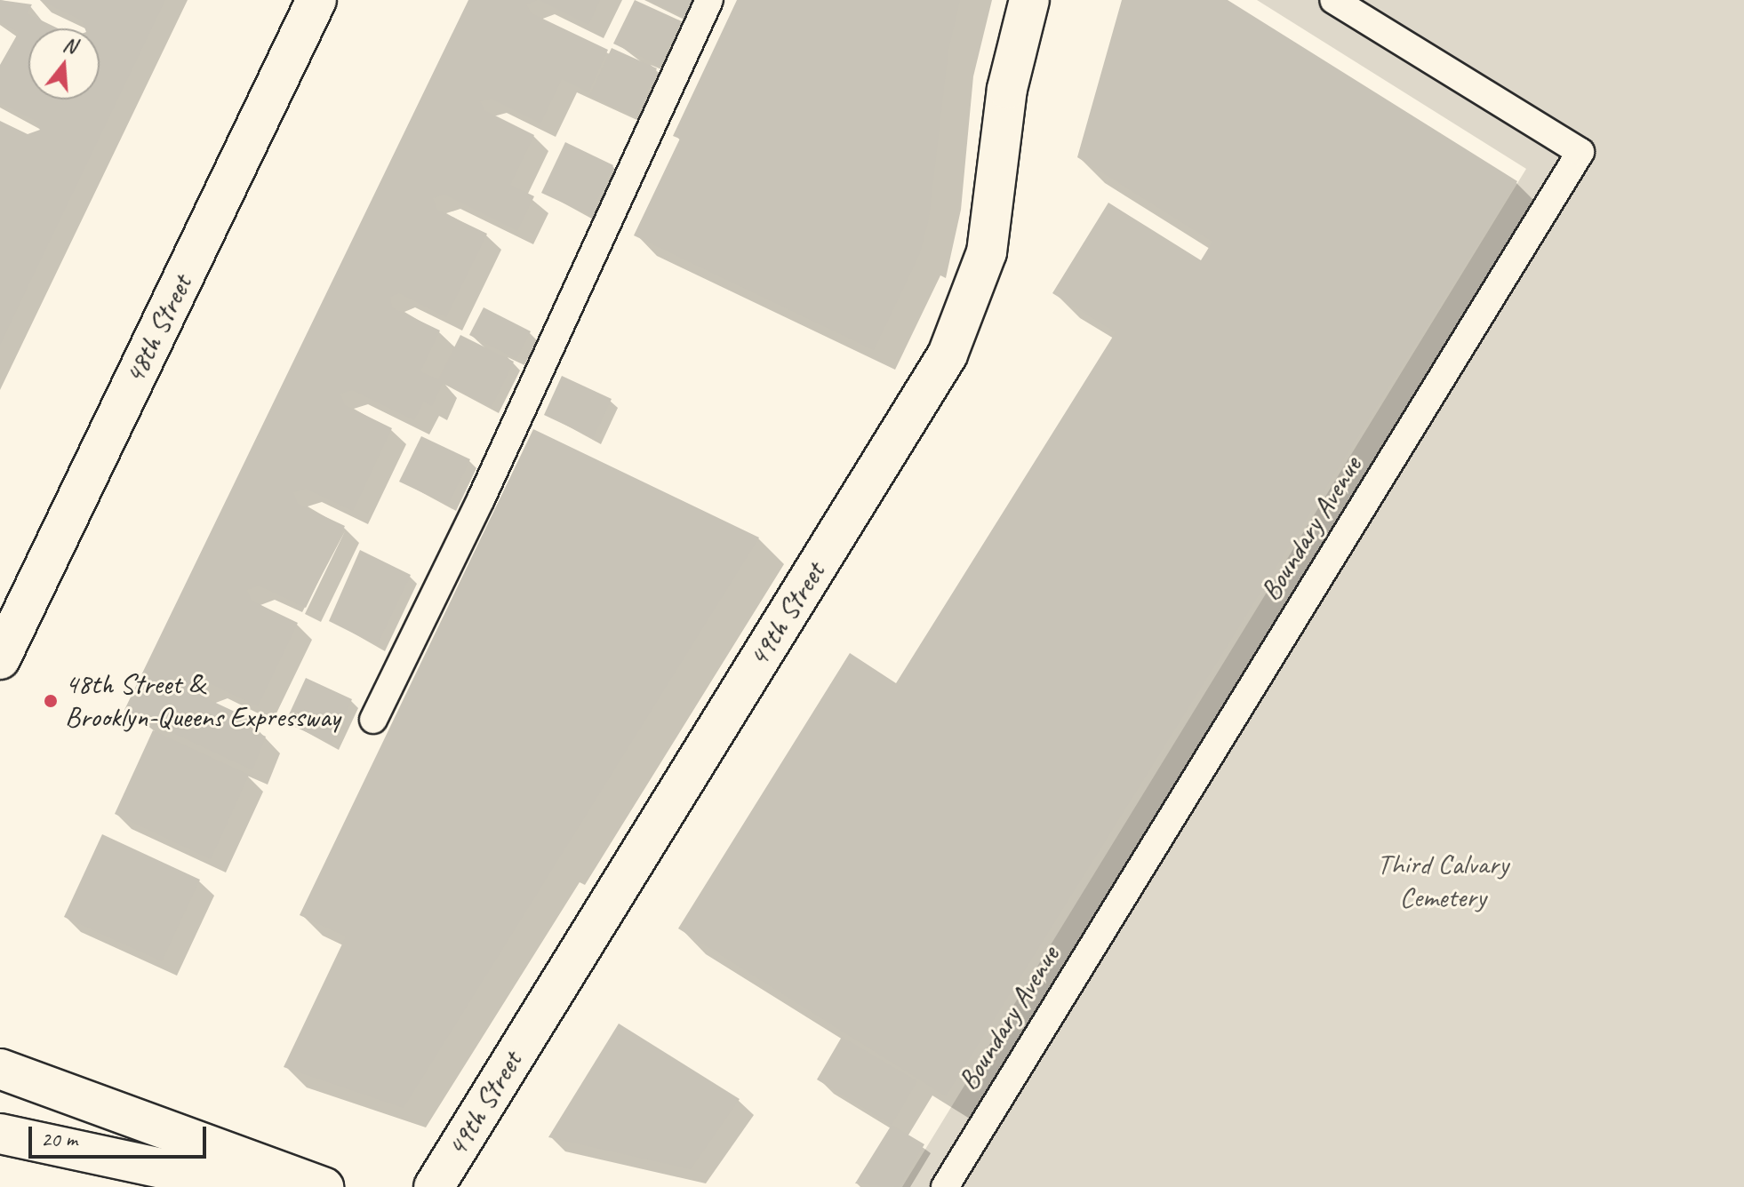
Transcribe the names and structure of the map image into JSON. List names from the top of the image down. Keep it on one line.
{"streets":{"main road":["48th Street","49th Street"],"lane":["Boundary Avenue"]},"parks":["Third Calvary Cemetery"],"places":["48th Street & Brooklyn-Queens Expressway"],"scale_bar":"20 m","north":"top"}
